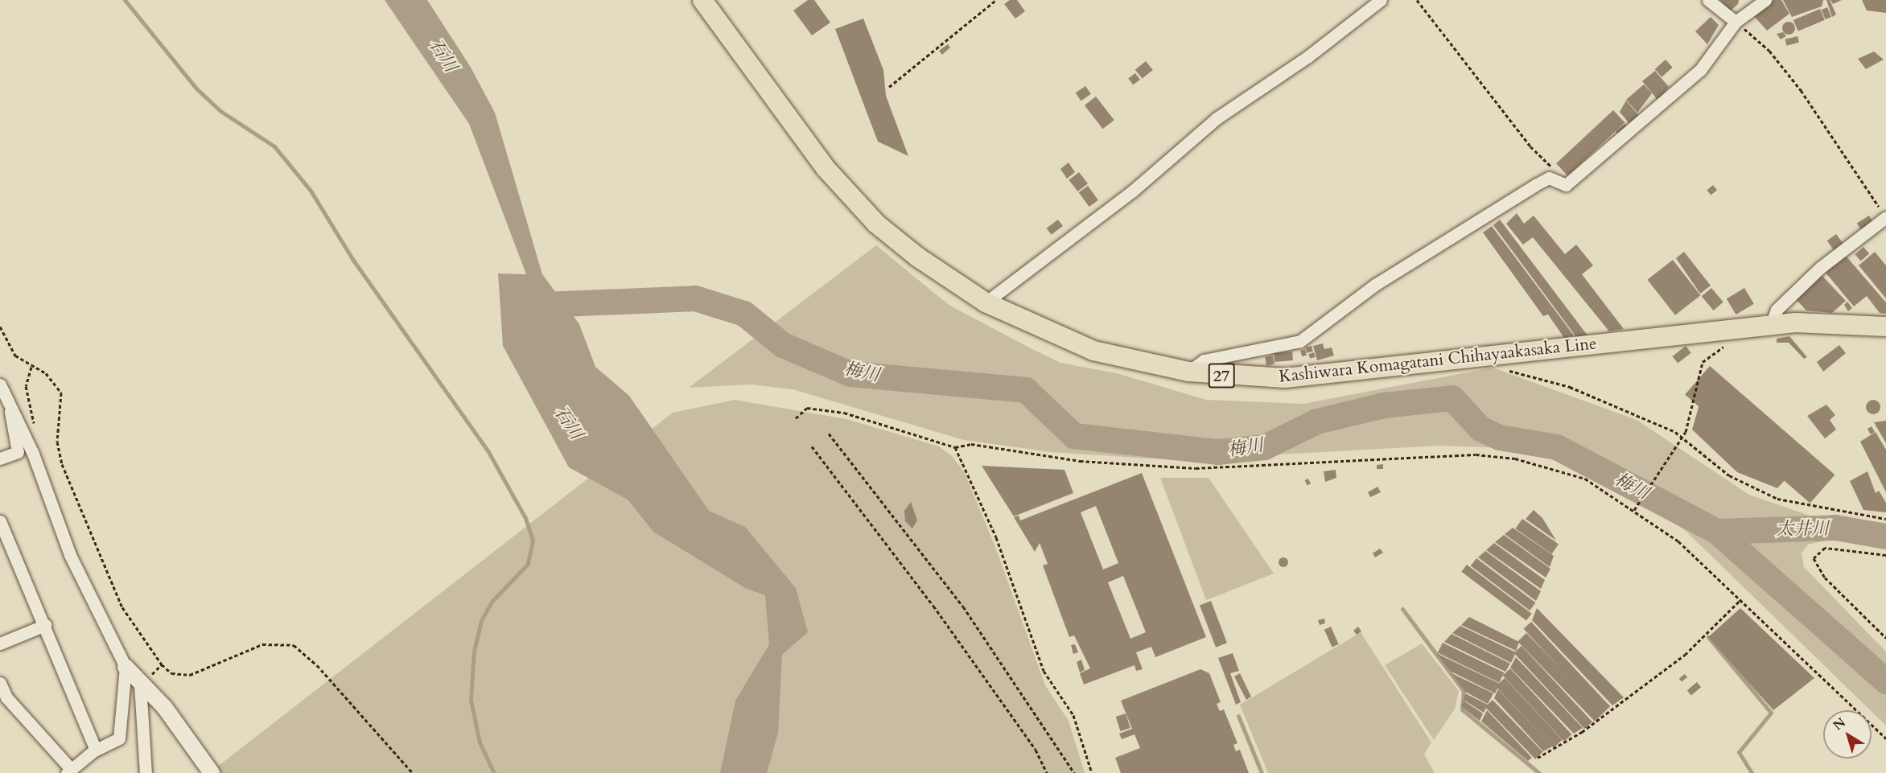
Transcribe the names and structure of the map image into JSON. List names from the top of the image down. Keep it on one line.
{"streets":{"main road":["Kashiwara Komagatani Chihayaakasaka Line","27"]},"water":["石川","梅川","太井川"],"north":"top left"}
